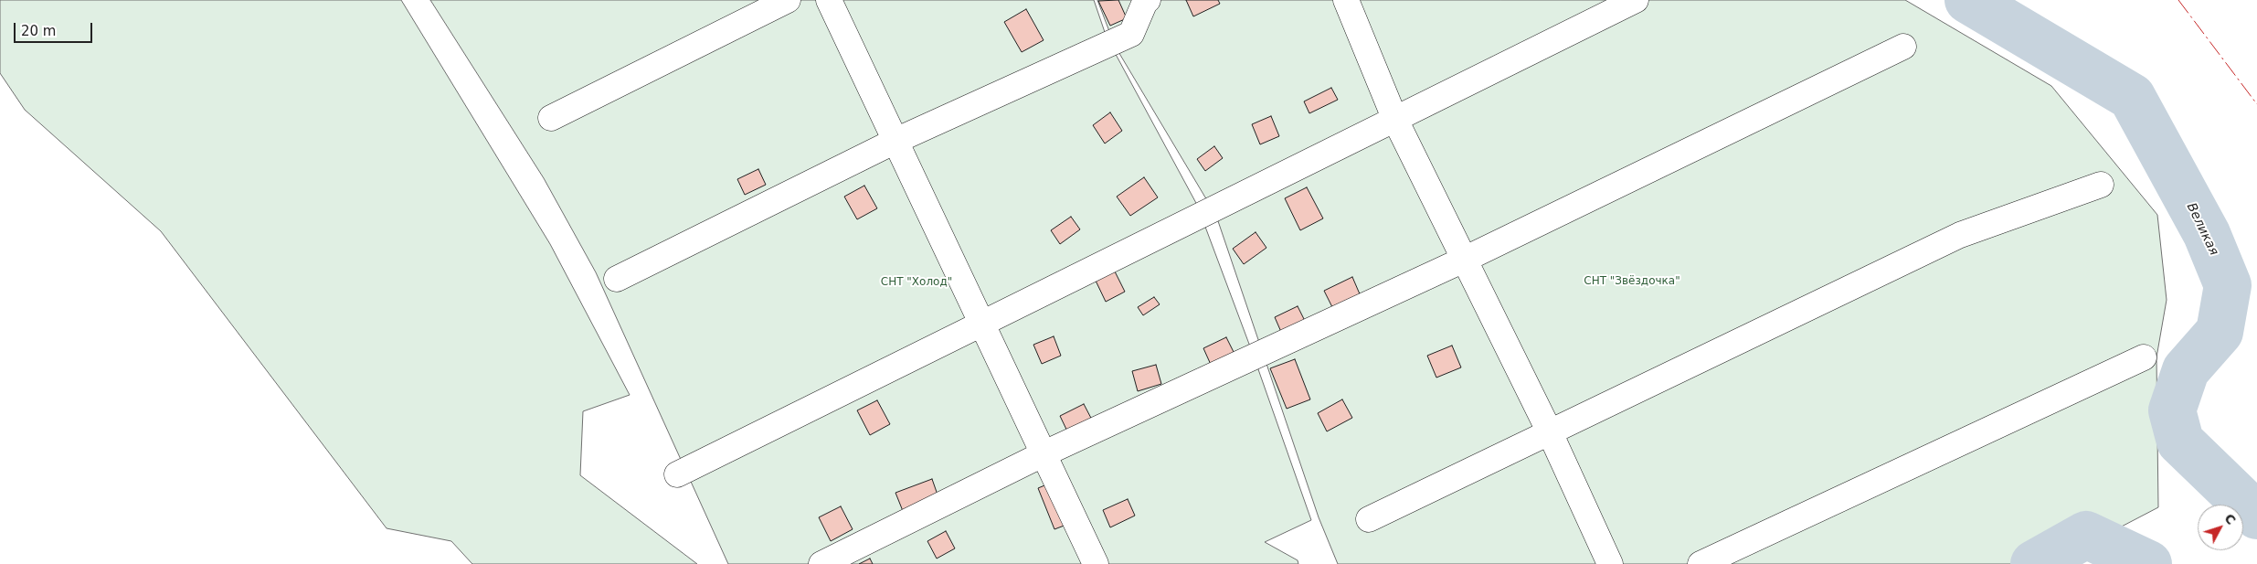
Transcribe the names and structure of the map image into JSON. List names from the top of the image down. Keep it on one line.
{"water":["Великая"],"parks":["СНТ \"Звёздочка\"","СНТ \"Холод\""],"scale_bar":"20 m","north":"top right"}
